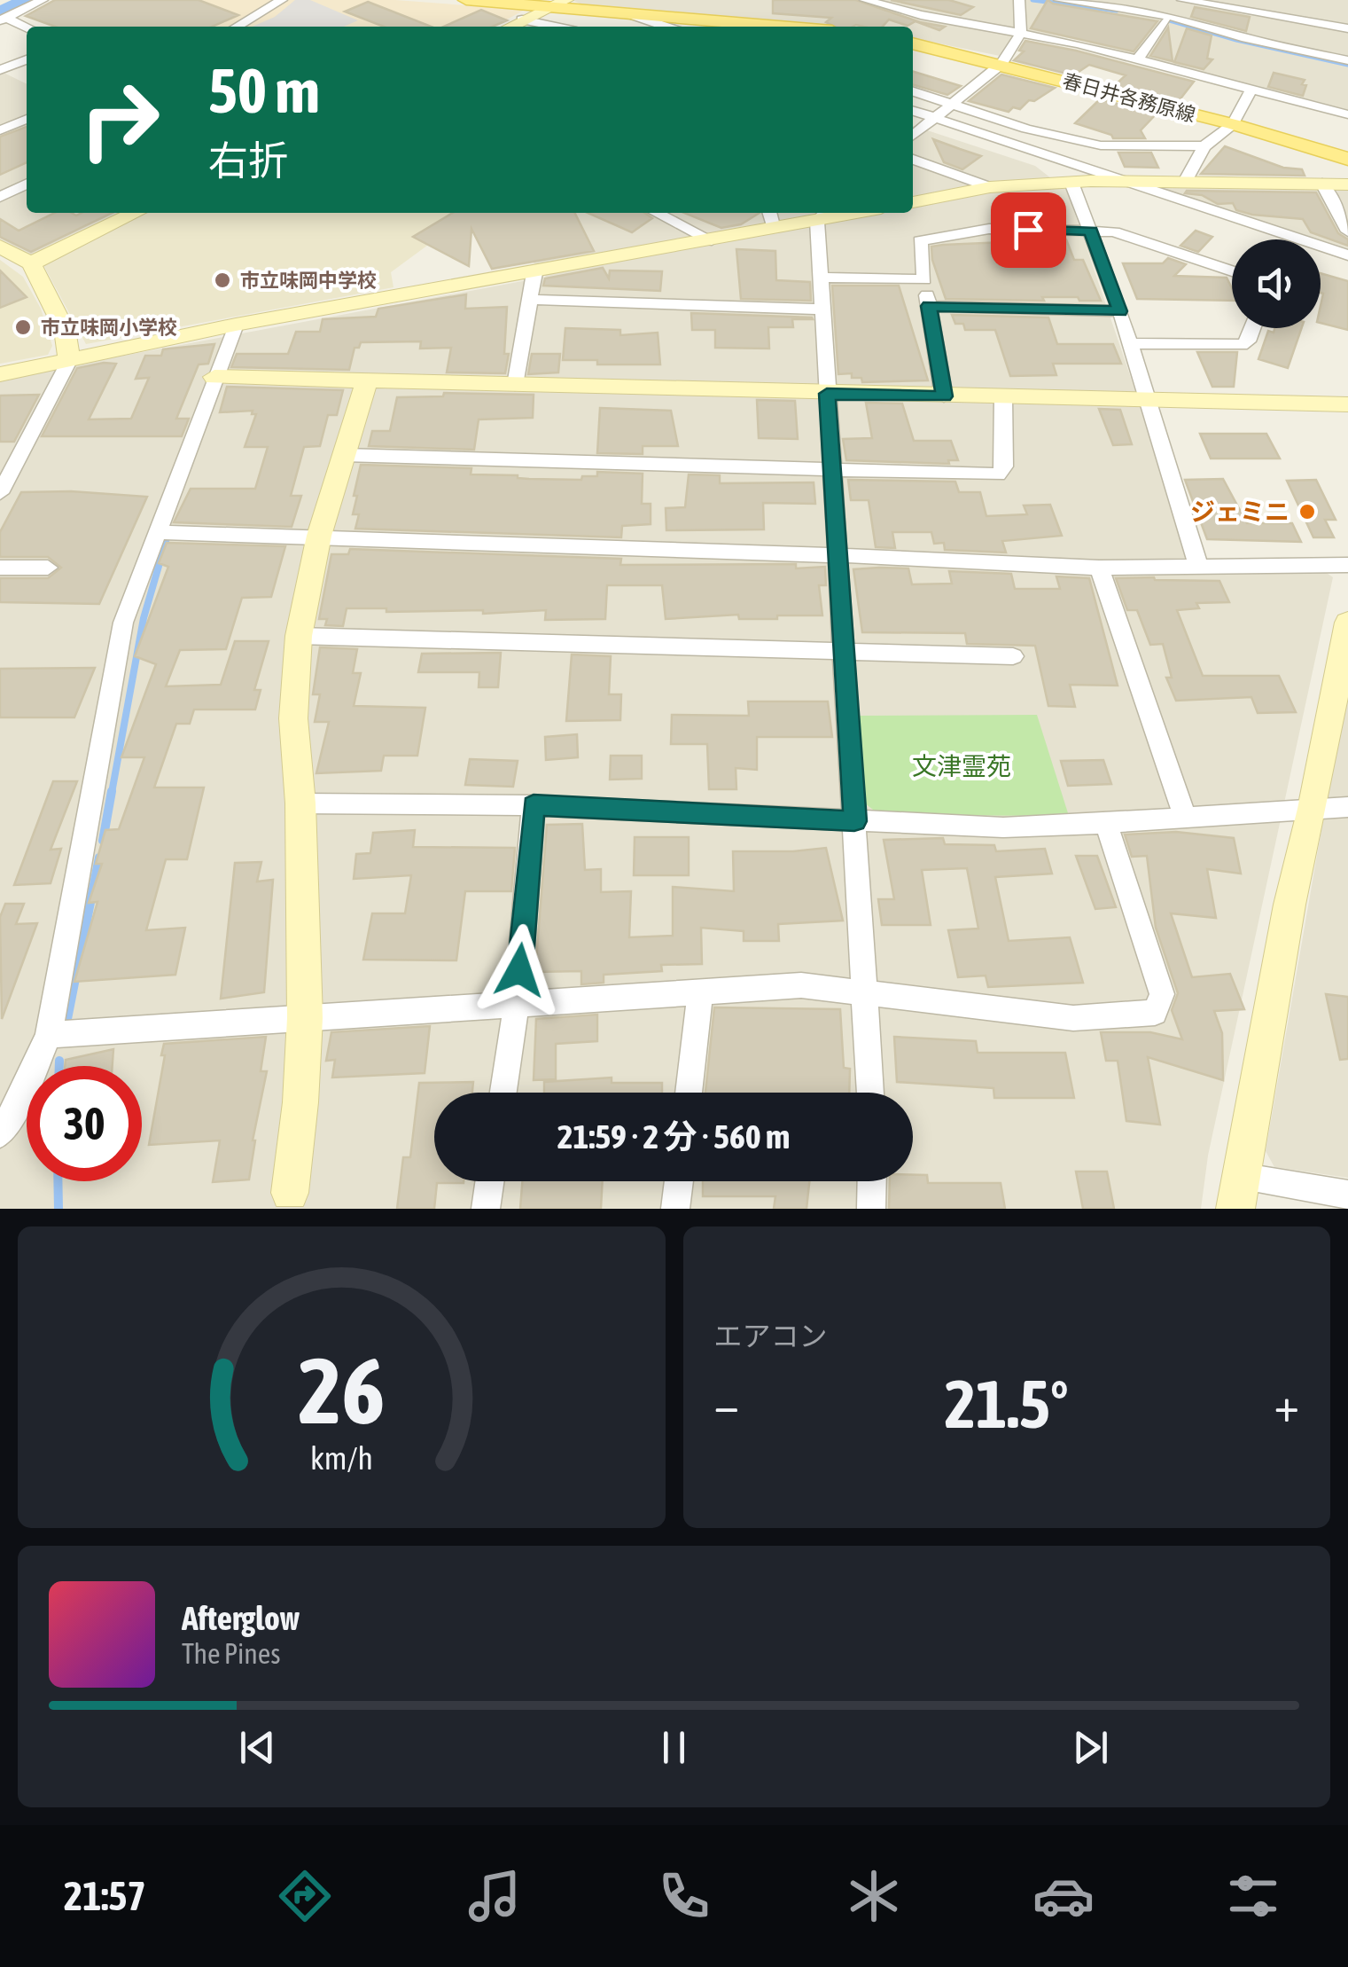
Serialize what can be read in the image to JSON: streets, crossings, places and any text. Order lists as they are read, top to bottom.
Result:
{
  "streets": {
    "main road": ["春日井各務原線"]
  },
  "parks": ["文津霊苑"],
  "places": ["市立味岡中学校", "市立味岡小学校", "ジェミニ"],
  "page": {
    "turn": ["50 m", "右折"],
    "limit": "30",
    "trip": "21:59 · 2 分 · 560 m",
    "tile": "エアコン",
    "heat": ["−", "21.5°", "+"],
    "song": ["Afterglow", "The Pines"],
    "tabs": "21:57",
    "gauge": ["26", "km/h"]
  }
}
